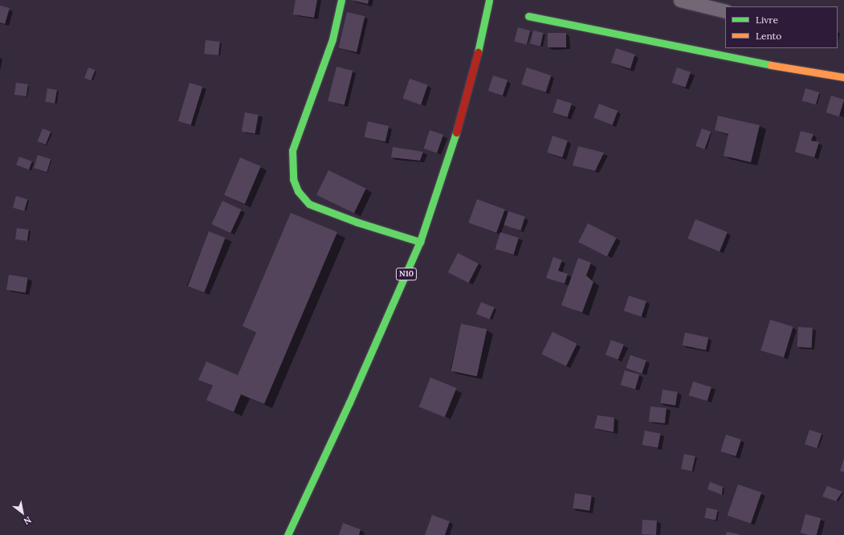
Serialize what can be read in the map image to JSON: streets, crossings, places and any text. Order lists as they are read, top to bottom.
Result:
{
  "streets": {
    "street": ["N10"]
  },
  "legend": ["Livre", "Lento"],
  "north": "bottom right"
}
